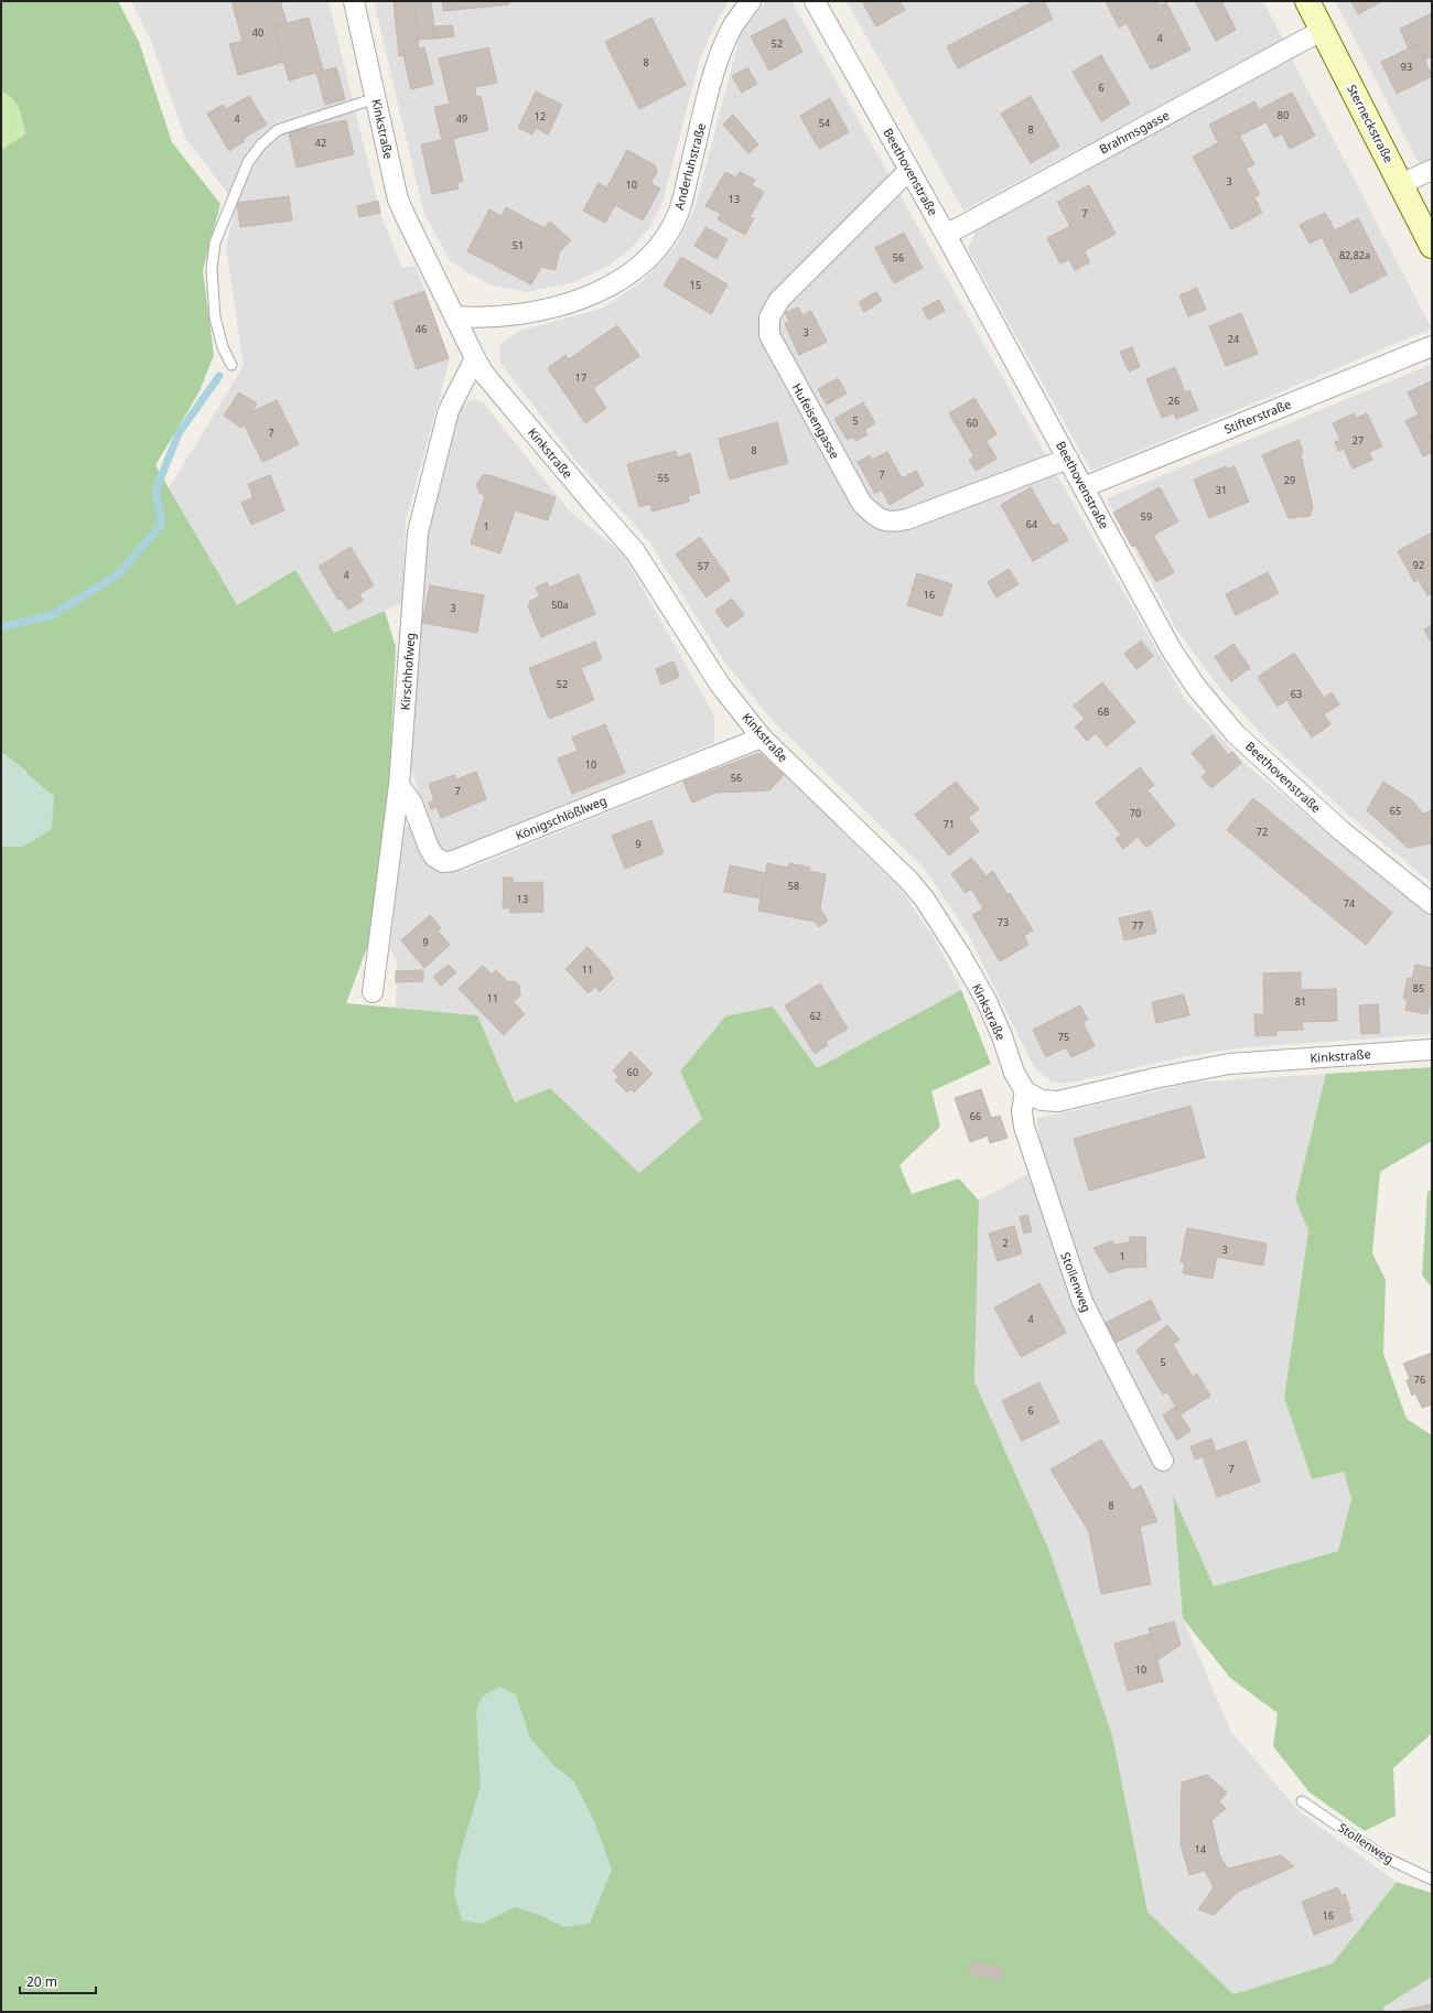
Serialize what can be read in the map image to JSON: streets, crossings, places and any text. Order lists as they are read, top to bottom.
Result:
{
  "streets": {
    "street": [
      "Sterneckstraße",
      "Kinkstraße",
      "Brahmsgasse",
      "Anderluhstraße",
      "Beethovenstraße",
      "Stifterstraße",
      "Hufeisengasse",
      "Kirschhofweg",
      "Königschlößlweg",
      "Stollenweg"
    ]
  },
  "crossings": [
    ["Sterneckstraße", "Brahmsgasse"],
    ["Kinkstraße", "Anderluhstraße"],
    ["Kinkstraße", "Kirschhofweg"],
    ["Kinkstraße", "Königschlößlweg"],
    ["Kinkstraße", "Stollenweg"],
    ["Brahmsgasse", "Beethovenstraße"],
    ["Beethovenstraße", "Stifterstraße"],
    ["Beethovenstraße", "Hufeisengasse"],
    ["Kirschhofweg", "Königschlößlweg"]
  ],
  "house_numbers": [
    "40",
    "4",
    "52",
    "8",
    "93",
    "6",
    "80",
    "12",
    "4",
    "49",
    "54",
    "8",
    "42",
    "3",
    "10",
    "13",
    "7",
    "51",
    "82,82a",
    "56",
    "15",
    "46",
    "3",
    "24",
    "17",
    "26",
    "5",
    "60",
    "7",
    "27",
    "8",
    "7",
    "55",
    "29",
    "31",
    "59",
    "64",
    "1",
    "92",
    "57",
    "4",
    "16",
    "50a",
    "3",
    "52",
    "63",
    "68",
    "10",
    "56",
    "7",
    "65",
    "70",
    "71",
    "72",
    "9",
    "58",
    "13",
    "74",
    "73",
    "77",
    "9",
    "11",
    "85",
    "11",
    "81",
    "62",
    "75",
    "60",
    "66",
    "2",
    "3",
    "1",
    "4",
    "5",
    "76",
    "6",
    "7",
    "8",
    "10",
    "14",
    "16"
  ],
  "scale_bar": "20 m"
}
